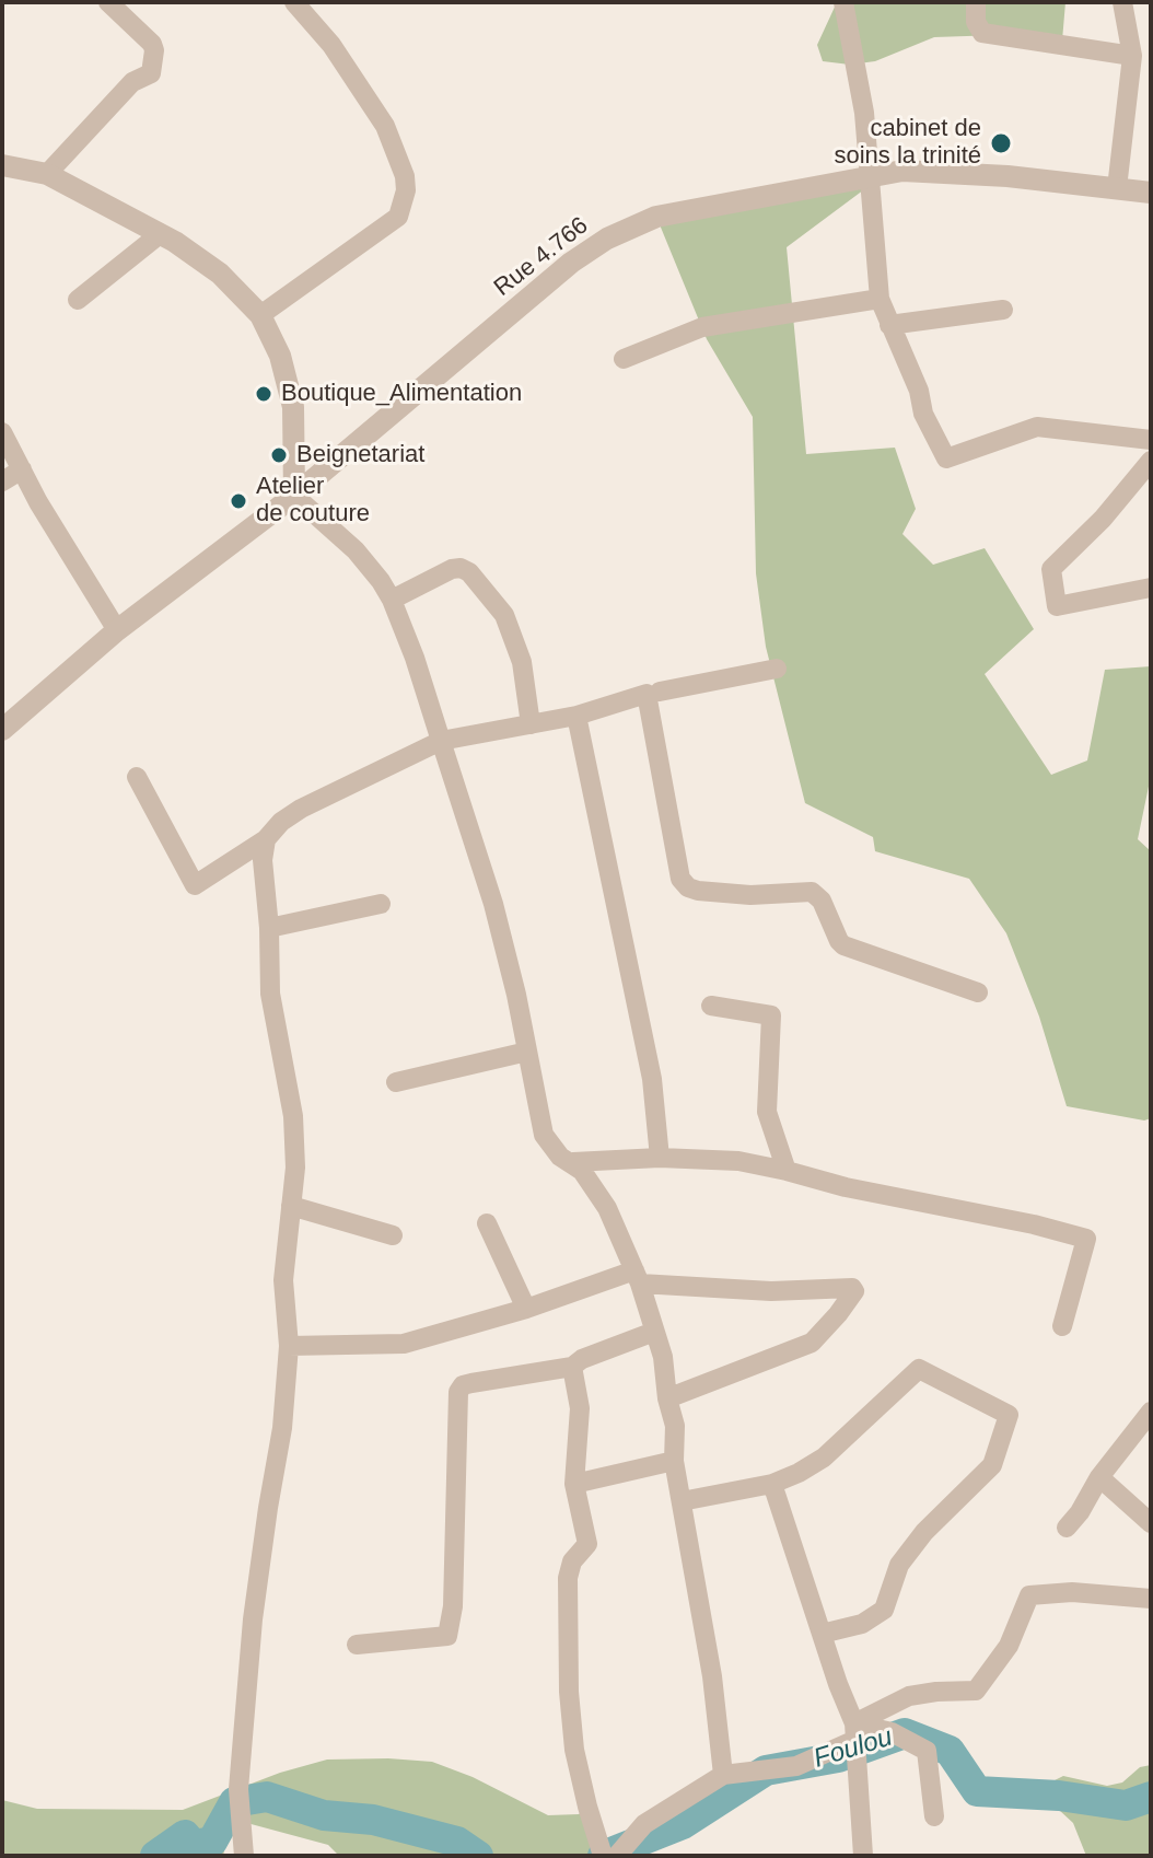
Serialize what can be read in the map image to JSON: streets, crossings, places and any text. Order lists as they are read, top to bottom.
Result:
{
  "streets": {
    "street": ["Rue 4.766"]
  },
  "water": ["Foulou"],
  "places": [
    "cabinet de soins la trinité",
    "Boutique_Alimentation",
    "Beignetariat",
    "Atelier de couture"
  ]
}
